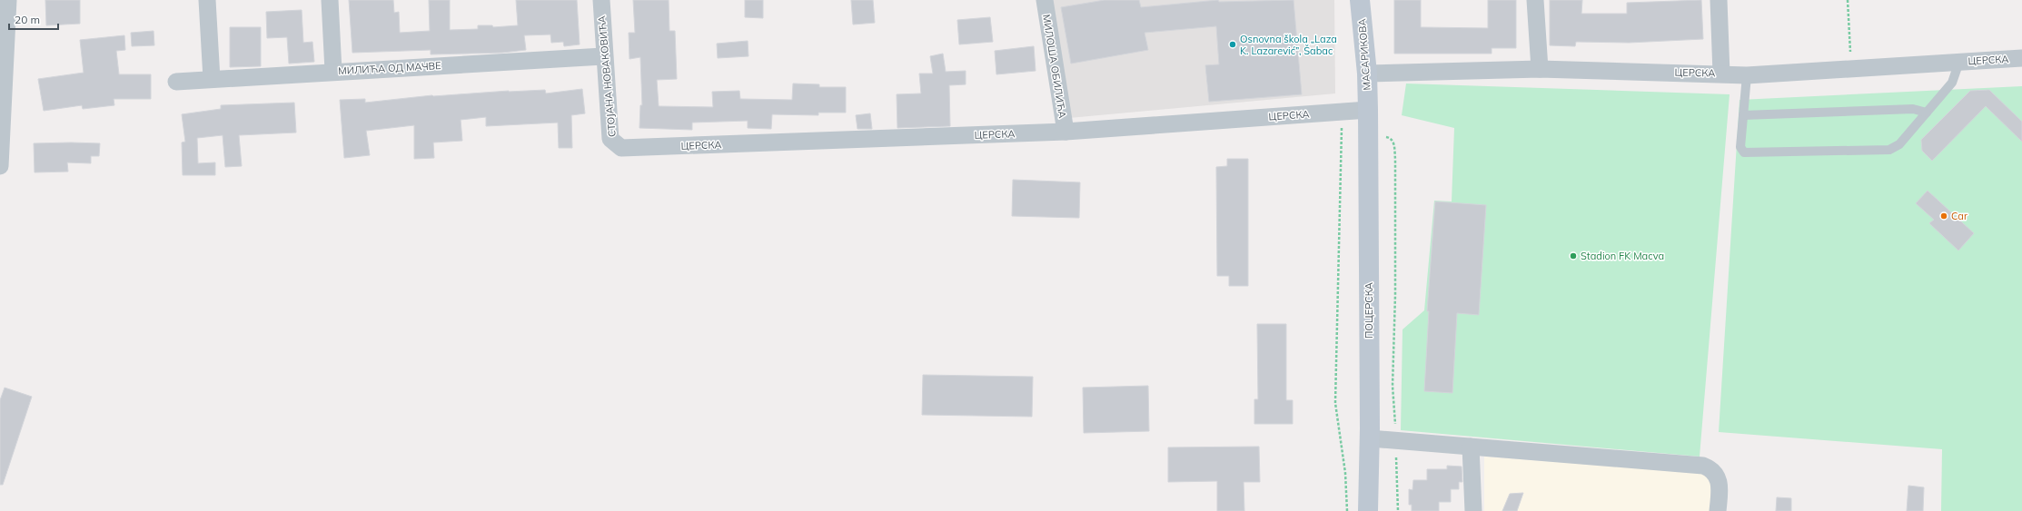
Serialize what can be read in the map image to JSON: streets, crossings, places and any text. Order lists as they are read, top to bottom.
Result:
{
  "streets": {
    "main road": ["МАСАРИКОВА", "ПОЦЕРСКА"],
    "street": [
      "ЦЕРСКА",
      "МИЛОША ОБИЛИЋА",
      "МИЛИЋА ОД МАЧВЕ",
      "СТОЈАНА НОВАКОВИЋА"
    ]
  },
  "crossings": [
    ["МАСАРИКОВА", "ЦЕРСКА"],
    ["МАСАРИКОВА", "ПОЦЕРСКА"],
    ["ЦЕРСКА", "МИЛОША ОБИЛИЋА"],
    ["ЦЕРСКА", "СТОЈАНА НОВАКОВИЋА"],
    ["ЦЕРСКА", "ПОЦЕРСКА"],
    ["МИЛИЋА ОД МАЧВЕ", "СТОЈАНА НОВАКОВИЋА"]
  ],
  "places": ["Osnovna škola „Laza K. Lazarević”, Šabac", "Car", "Stadion FK Macva"],
  "scale_bar": "20 m"
}
